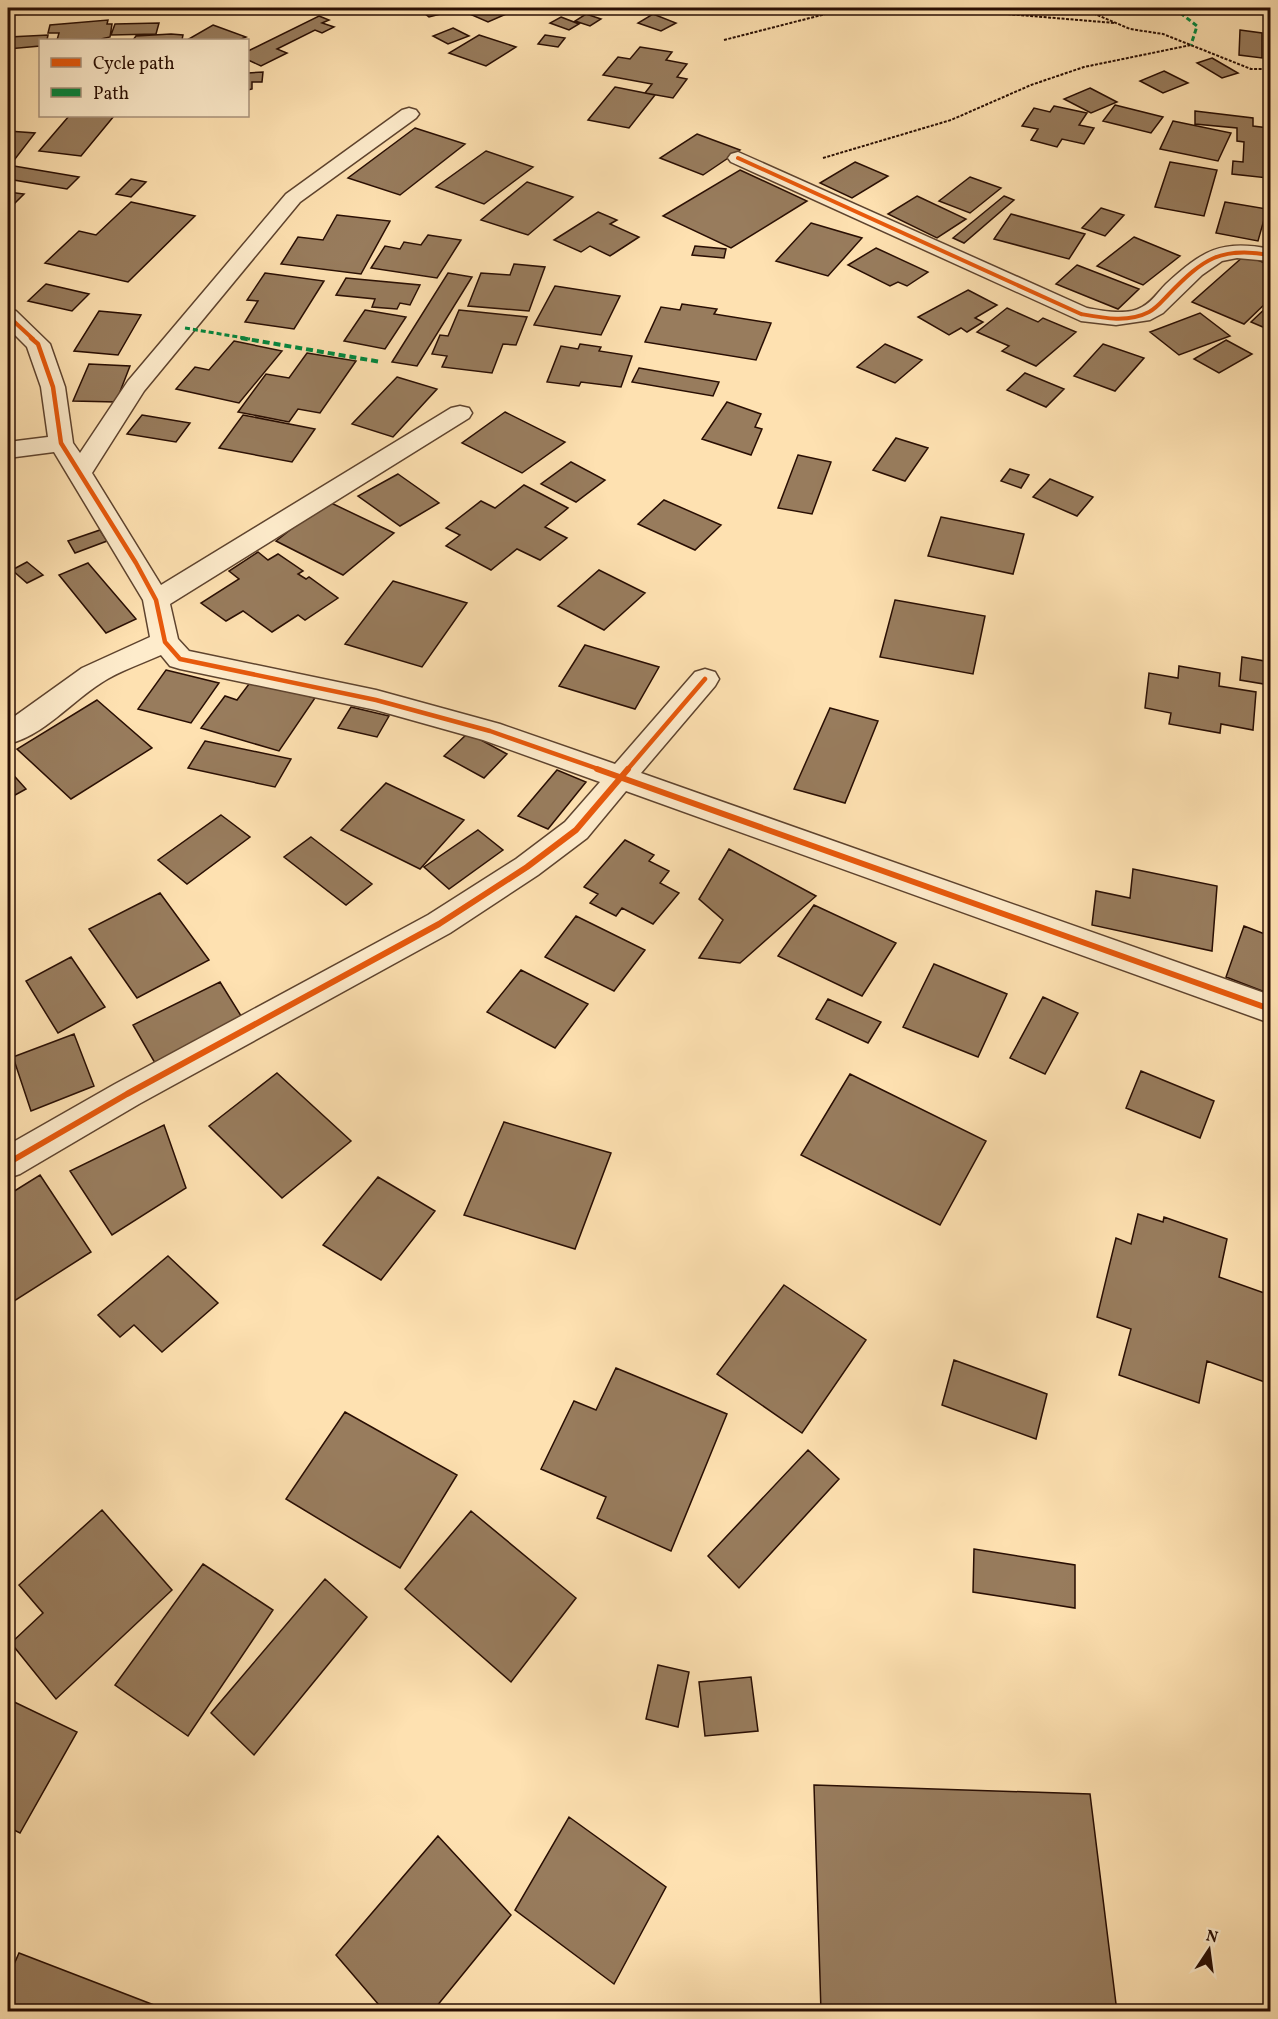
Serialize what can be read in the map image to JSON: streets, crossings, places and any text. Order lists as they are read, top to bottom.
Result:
{
  "legend": ["Cycle path", "Path"],
  "north": "top"
}
